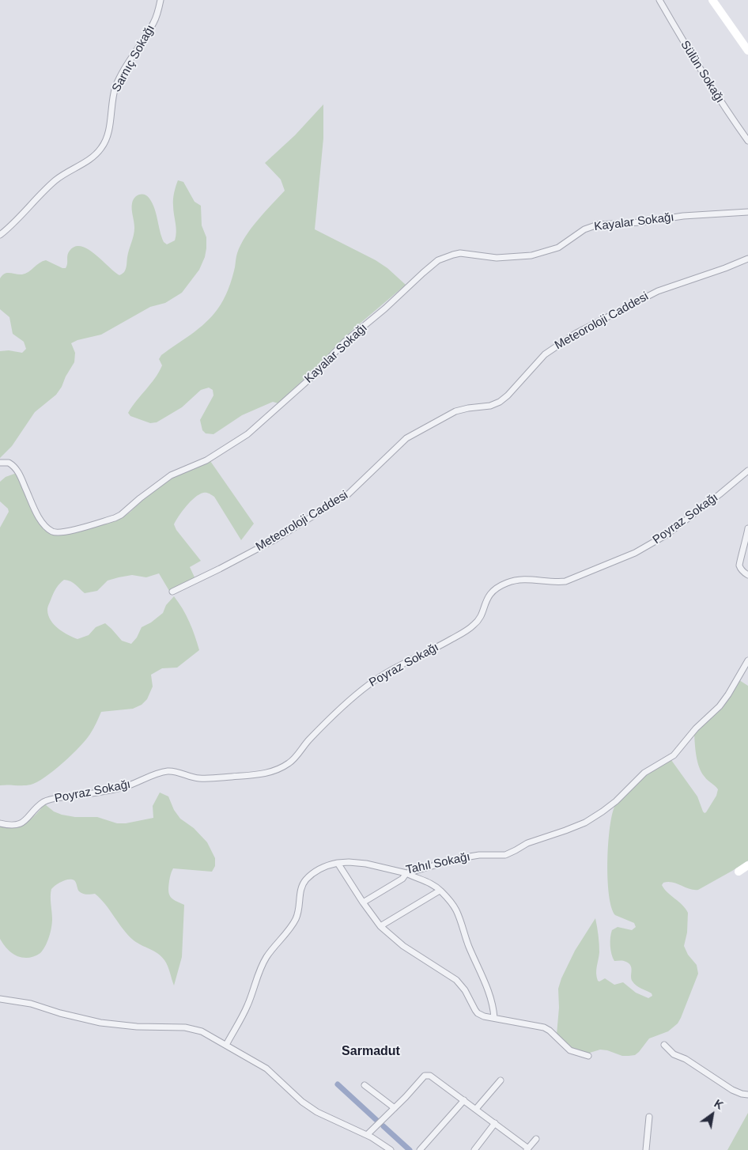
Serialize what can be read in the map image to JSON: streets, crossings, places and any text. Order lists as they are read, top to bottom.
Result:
{
  "streets": {
    "street": [
      "Sarnıç Sokağı",
      "Sülün Sokağı",
      "Kayalar Sokağı",
      "Meteoroloji Caddesi",
      "Poyraz Sokağı",
      "Tahıl Sokağı"
    ]
  },
  "districts": ["Sarmadut"],
  "north": "top right"
}
